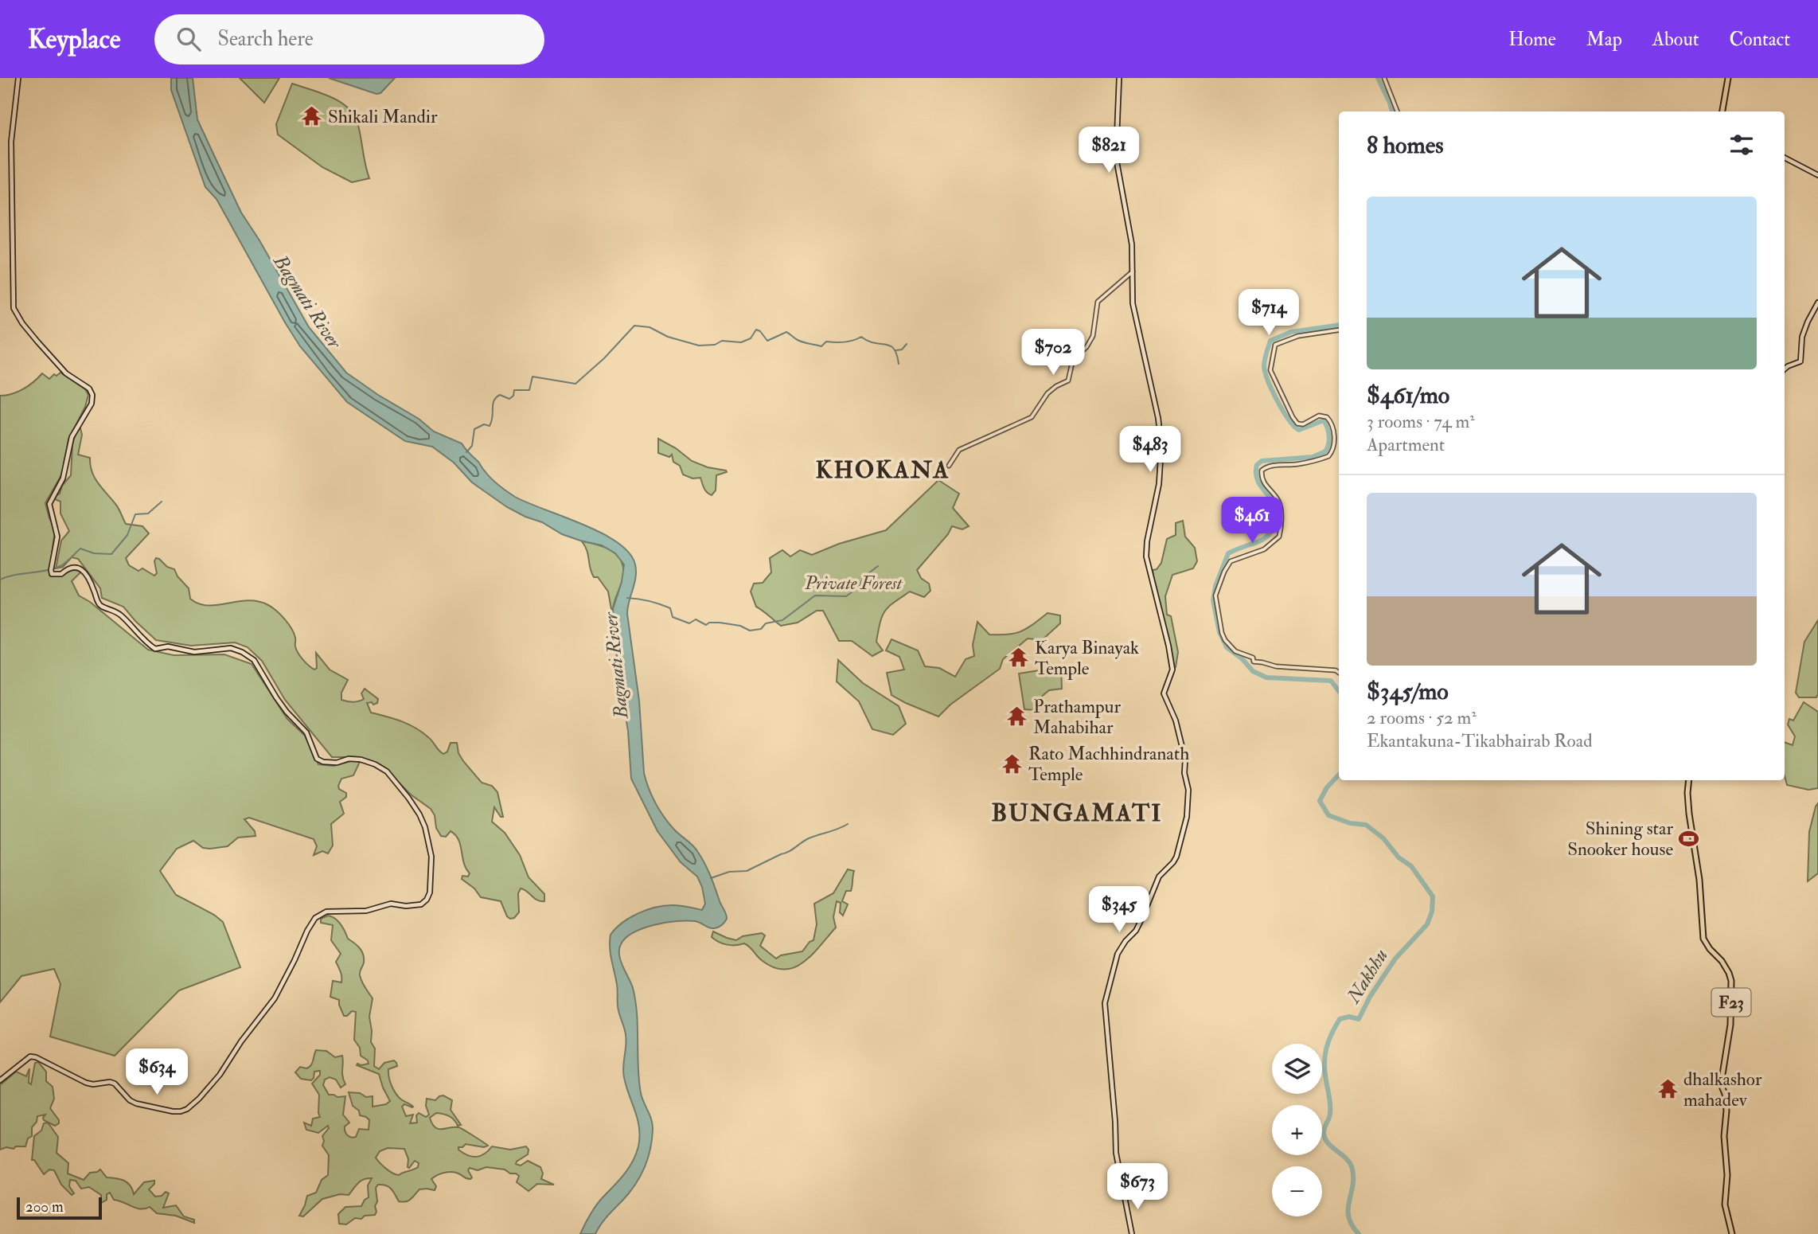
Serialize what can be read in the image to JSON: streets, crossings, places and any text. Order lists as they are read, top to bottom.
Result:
{
  "streets": {
    "main road": ["F23"]
  },
  "districts": ["KHOKANA", "BUNGAMATI"],
  "water": ["Bagmati River", "Nakhhu"],
  "parks": ["Private Forest"],
  "places": {
    "temple": [
      "Shikali Mandir",
      "Karya Binayak Temple",
      "Prathampur Mahabihar",
      "Rato Machhindranath Temple",
      "dhalkashor mahadev"
    ],
    "sports": ["Shining star Snooker house"]
  },
  "scale_bar": "200 m",
  "page": {
    "header": "Keyplace",
    "search": "Search here",
    "nav": [
      "Home",
      "Map",
      "About",
      "Contact"
    ],
    "heading": "8 homes",
    "price": [
      "$821",
      "$714",
      "$702",
      "$483",
      "$461",
      "$345",
      "$634",
      "$673"
    ],
    "list": [
      {
        "name": "$461/mo",
        "note": "3 rooms · 74 m² · Apartment"
      },
      {
        "name": "$345/mo",
        "note": "2 rooms · 52 m² · Ekantakuna-Tikabhairab Road"
      }
    ],
    "map_buttons": ["+", "−"],
    "scale": "200 m"
  }
}
